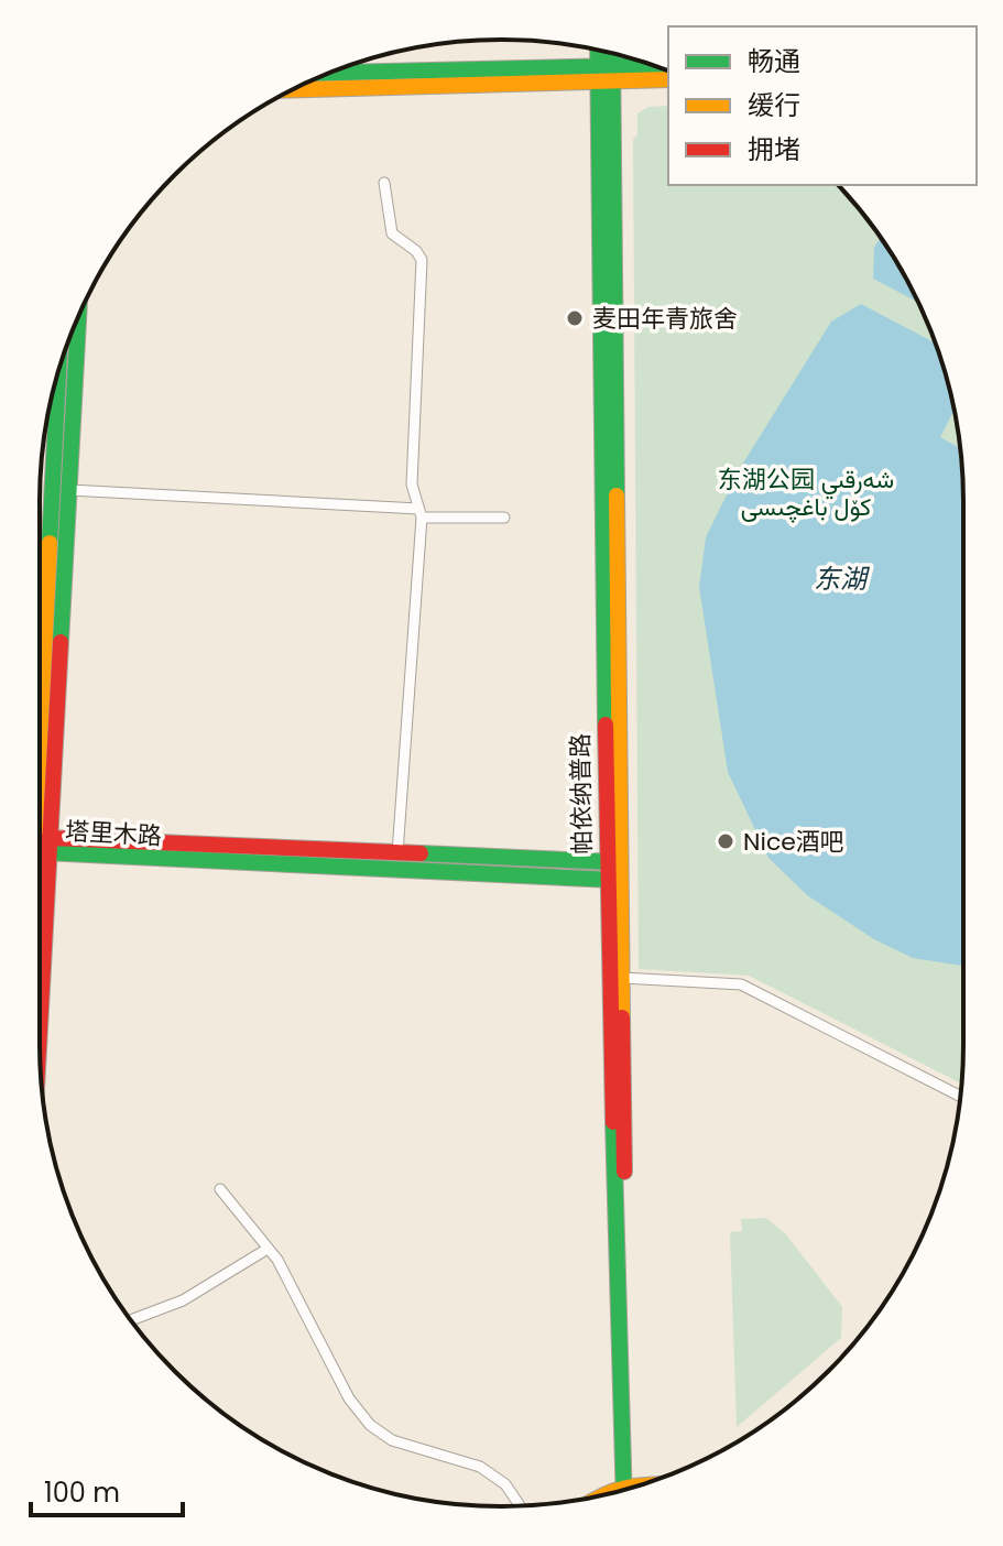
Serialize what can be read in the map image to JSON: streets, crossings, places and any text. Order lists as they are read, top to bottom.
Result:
{
  "streets": {
    "main road": ["帕依纳普路", "塔里木路"]
  },
  "crossings": [
    ["帕依纳普路", "塔里木路"]
  ],
  "water": ["东湖"],
  "parks": ["东湖公园 شەرقىي كۆل باغچىسى"],
  "places": ["麦田年青旅舍", "Nice酒吧"],
  "legend": ["畅通", "缓行", "拥堵"],
  "scale_bar": "100 m"
}
